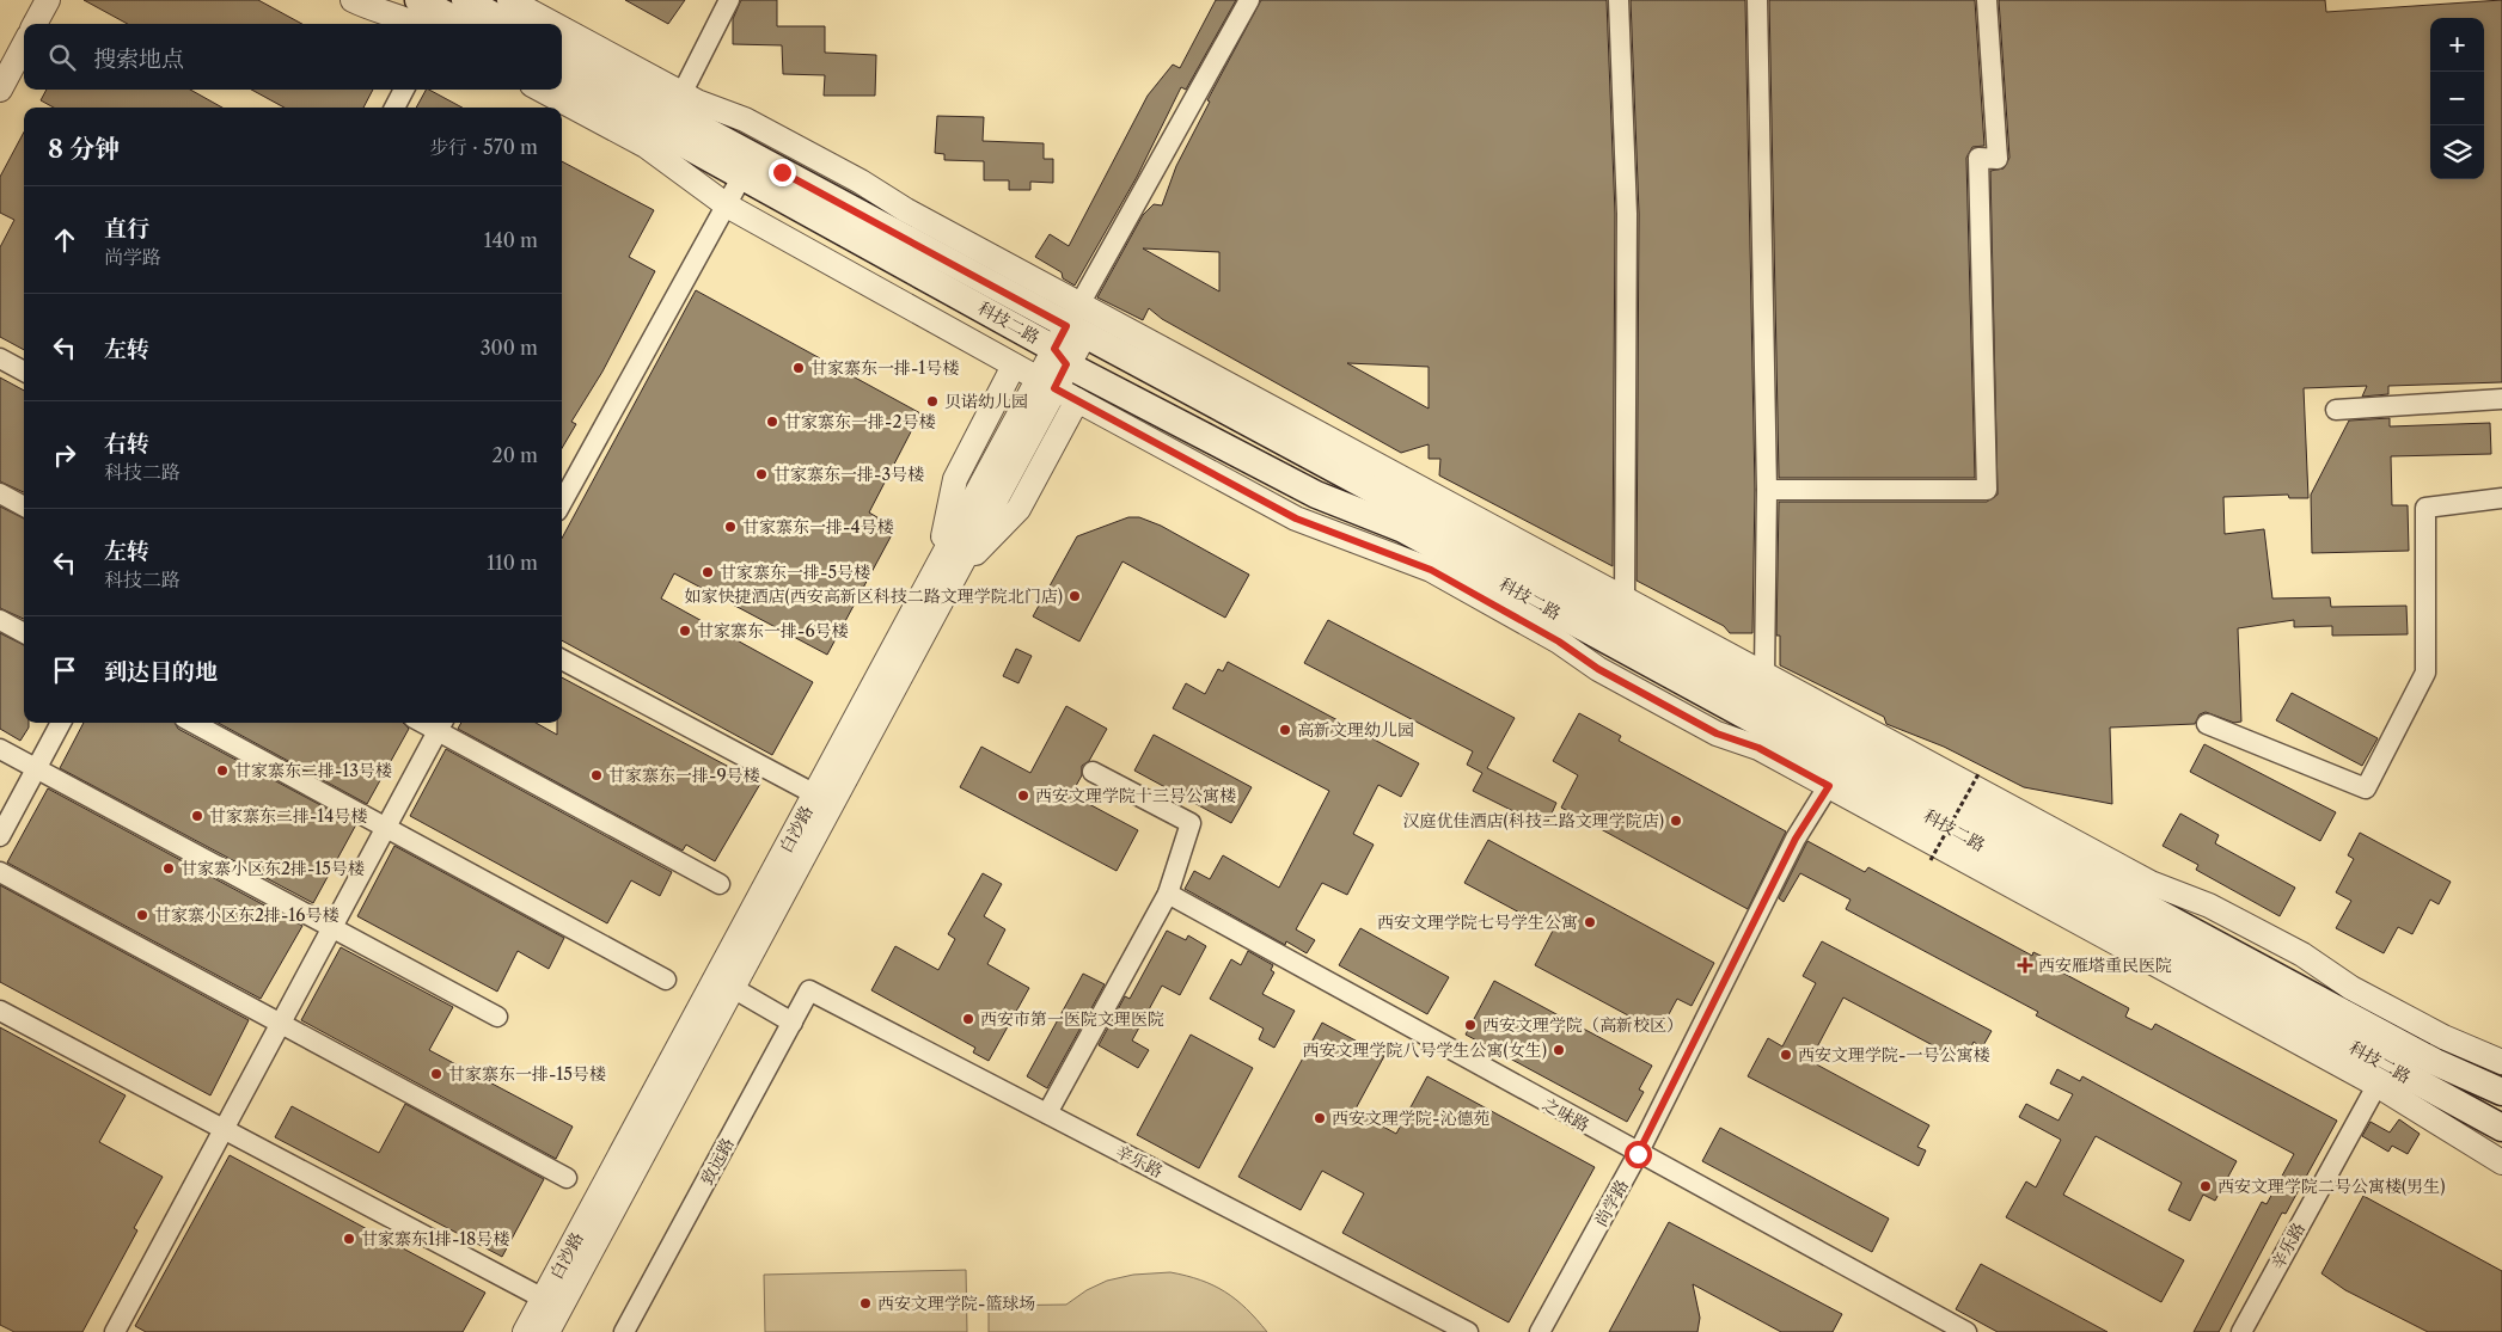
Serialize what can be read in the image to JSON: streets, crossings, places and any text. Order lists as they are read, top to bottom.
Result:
{
  "streets": {
    "main road": ["科技二路"],
    "street": [
      "白沙路",
      "之味路",
      "致远路",
      "辛乐路",
      "尚学路"
    ]
  },
  "crossings": [
    ["科技二路", "白沙路"],
    ["科技二路", "辛乐路"],
    ["之味路", "尚学路"],
    ["致远路", "辛乐路"]
  ],
  "places": {
    "other": [
      "甘家寨东一排-1号楼",
      "贝诺幼儿园",
      "甘家寨东一排-2号楼",
      "甘家寨东一排-3号楼",
      "甘家寨东一排-4号楼",
      "甘家寨东一排-5号楼",
      "如家快捷酒店(西安高新区科技二路文理学院北门店)",
      "甘家寨东一排-6号楼",
      "高新文理幼儿园",
      "甘家寨东二排-13号楼",
      "甘家寨东一排-9号楼",
      "西安文理学院十三号公寓楼",
      "甘家寨东二排-14号楼",
      "汉庭优佳酒店(科技二路文理学院店)",
      "甘家寨小区东2排-15号楼",
      "甘家寨小区东2排-16号楼",
      "西安文理学院七号学生公寓",
      "西安市第一医院文理医院",
      "西安文理学院（高新校区）",
      "西安文理学院八号学生公寓(女生)",
      "西安文理学院-一号公寓楼",
      "甘家寨东一排-15号楼",
      "西安文理学院-沁德苑",
      "西安文理学院二号公寓楼(男生)",
      "甘家寨东1排-18号楼",
      "西安文理学院-篮球场"
    ],
    "health": ["西安雁塔重民医院"]
  },
  "page": {
    "map_buttons": ["+", "−"],
    "search": "搜索地点",
    "heading": ["8 分钟", "步行 · 570 m"],
    "list": [
      ["直行", "尚学路", "140 m"],
      ["左转", "300 m"],
      ["右转", "科技二路", "20 m"],
      ["左转", "科技二路", "110 m"],
      "到达目的地"
    ]
  }
}
